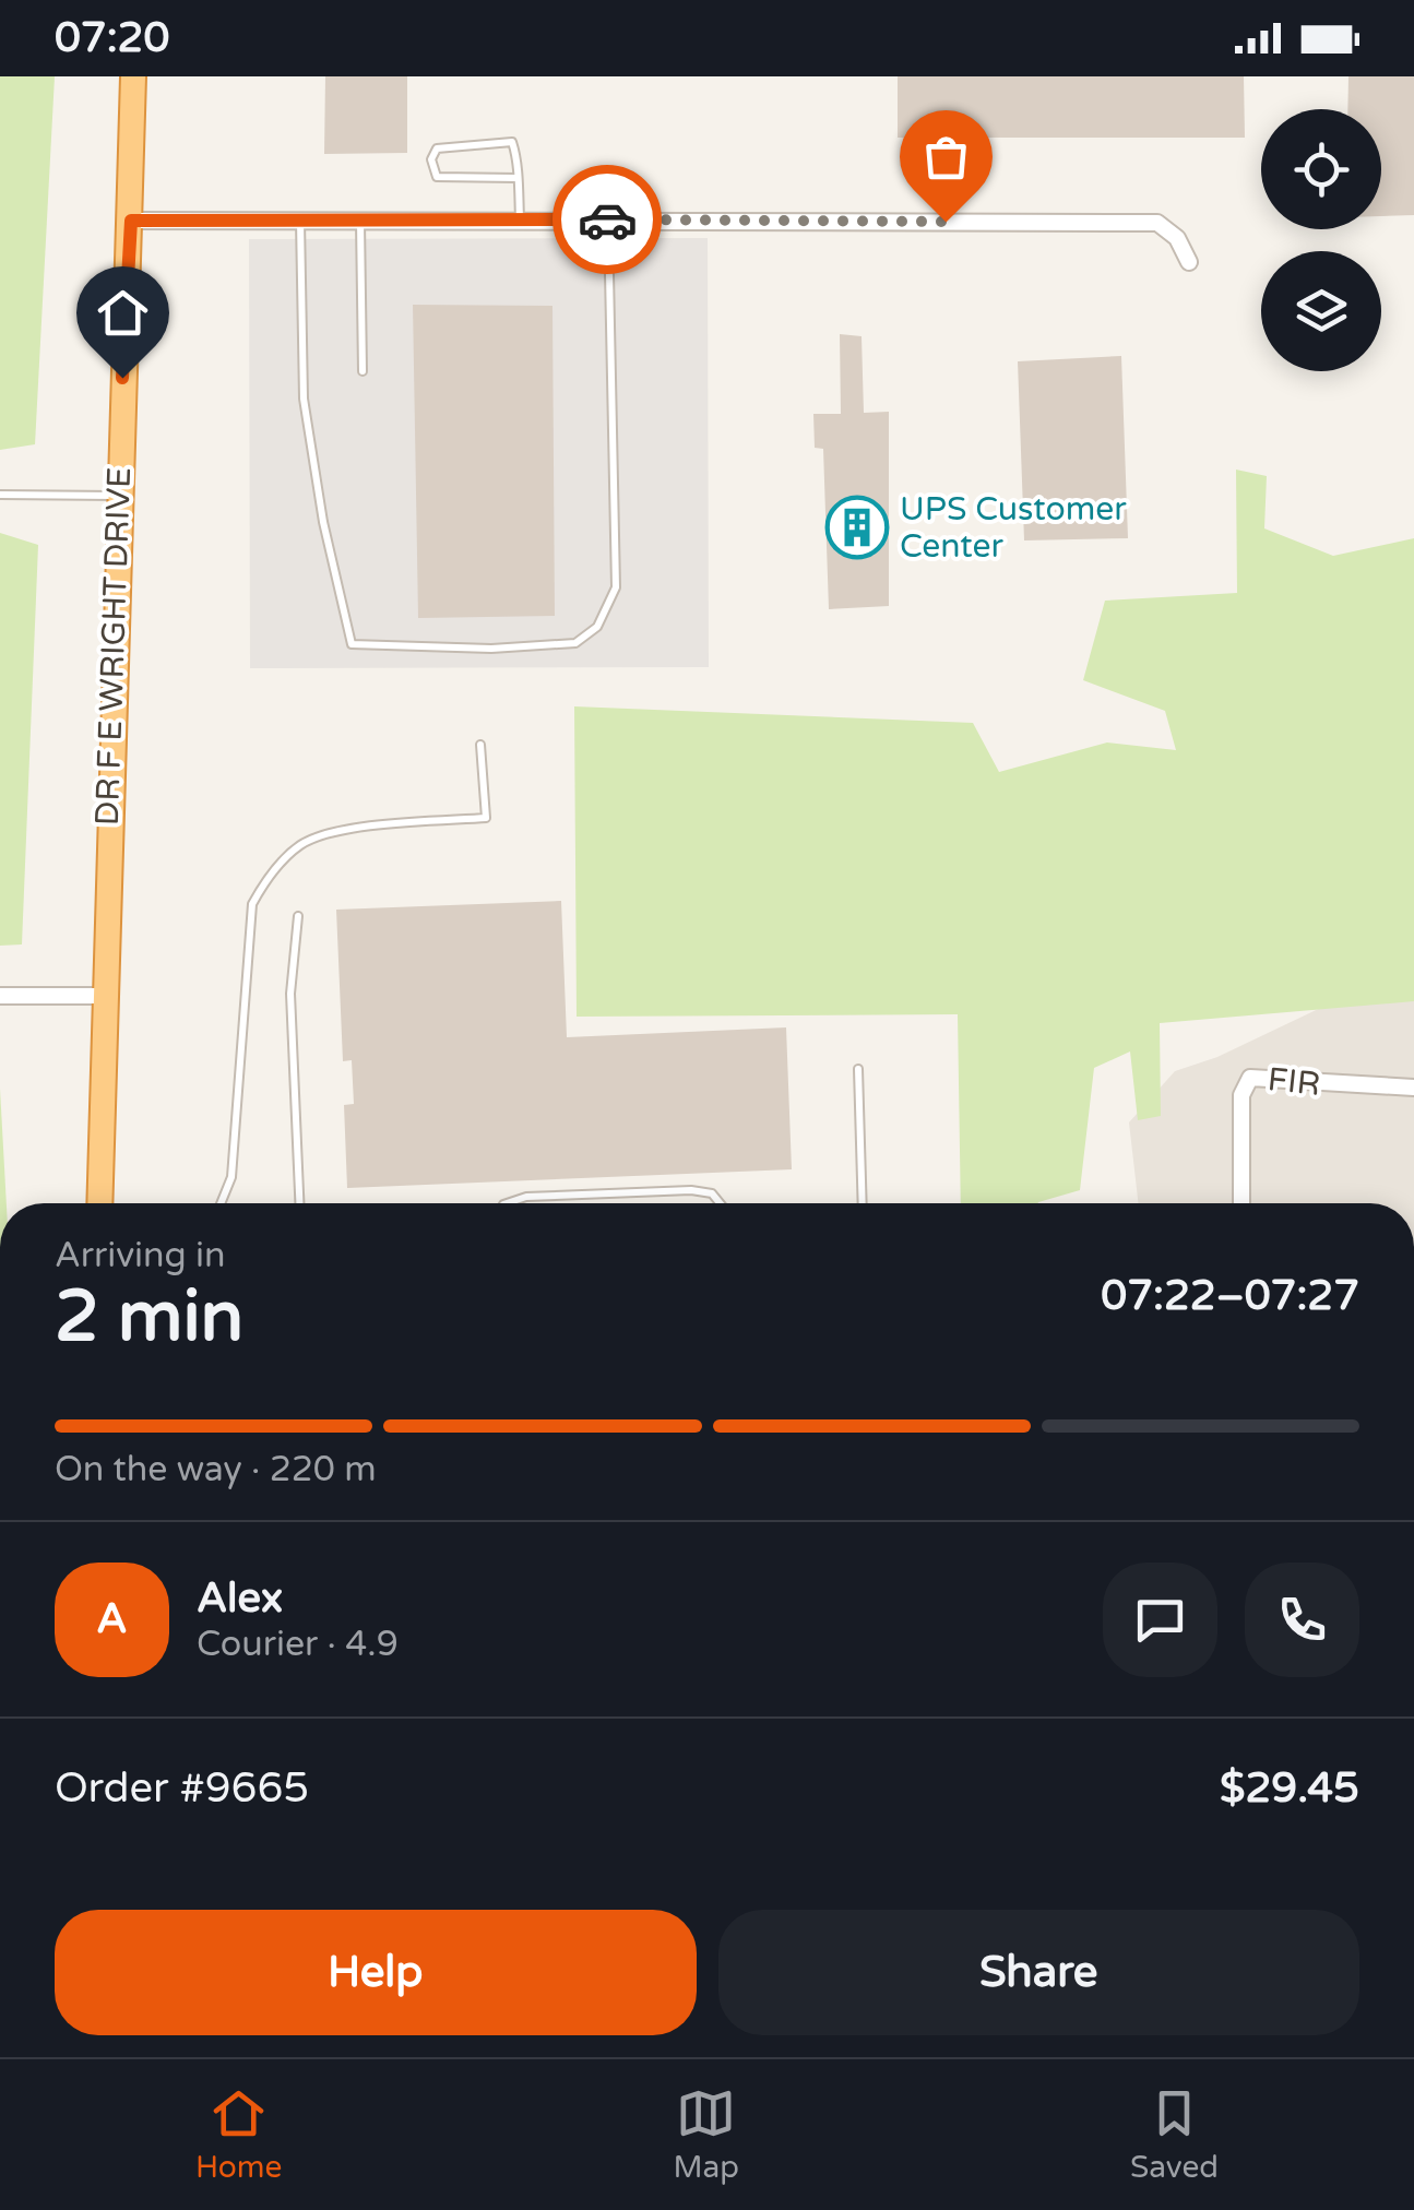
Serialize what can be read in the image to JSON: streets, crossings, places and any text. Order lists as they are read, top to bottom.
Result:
{
  "streets": {
    "highway": ["DR F E WRIGHT DRIVE"],
    "street": ["FIR"]
  },
  "places": {
    "building": ["UPS Customer Center"]
  },
  "page": {
    "status": "07:20",
    "heading": ["2 min", "Arriving in", "07:22–07:27"],
    "panel": [
      "Alex",
      "Courier · 4.9",
      "Order #9665",
      "$29.45"
    ],
    "bar": "On the way · 220 m",
    "round": "A",
    "buttons": ["Help", "Share"],
    "tabs": ["Home", "Map", "Saved"]
  }
}
